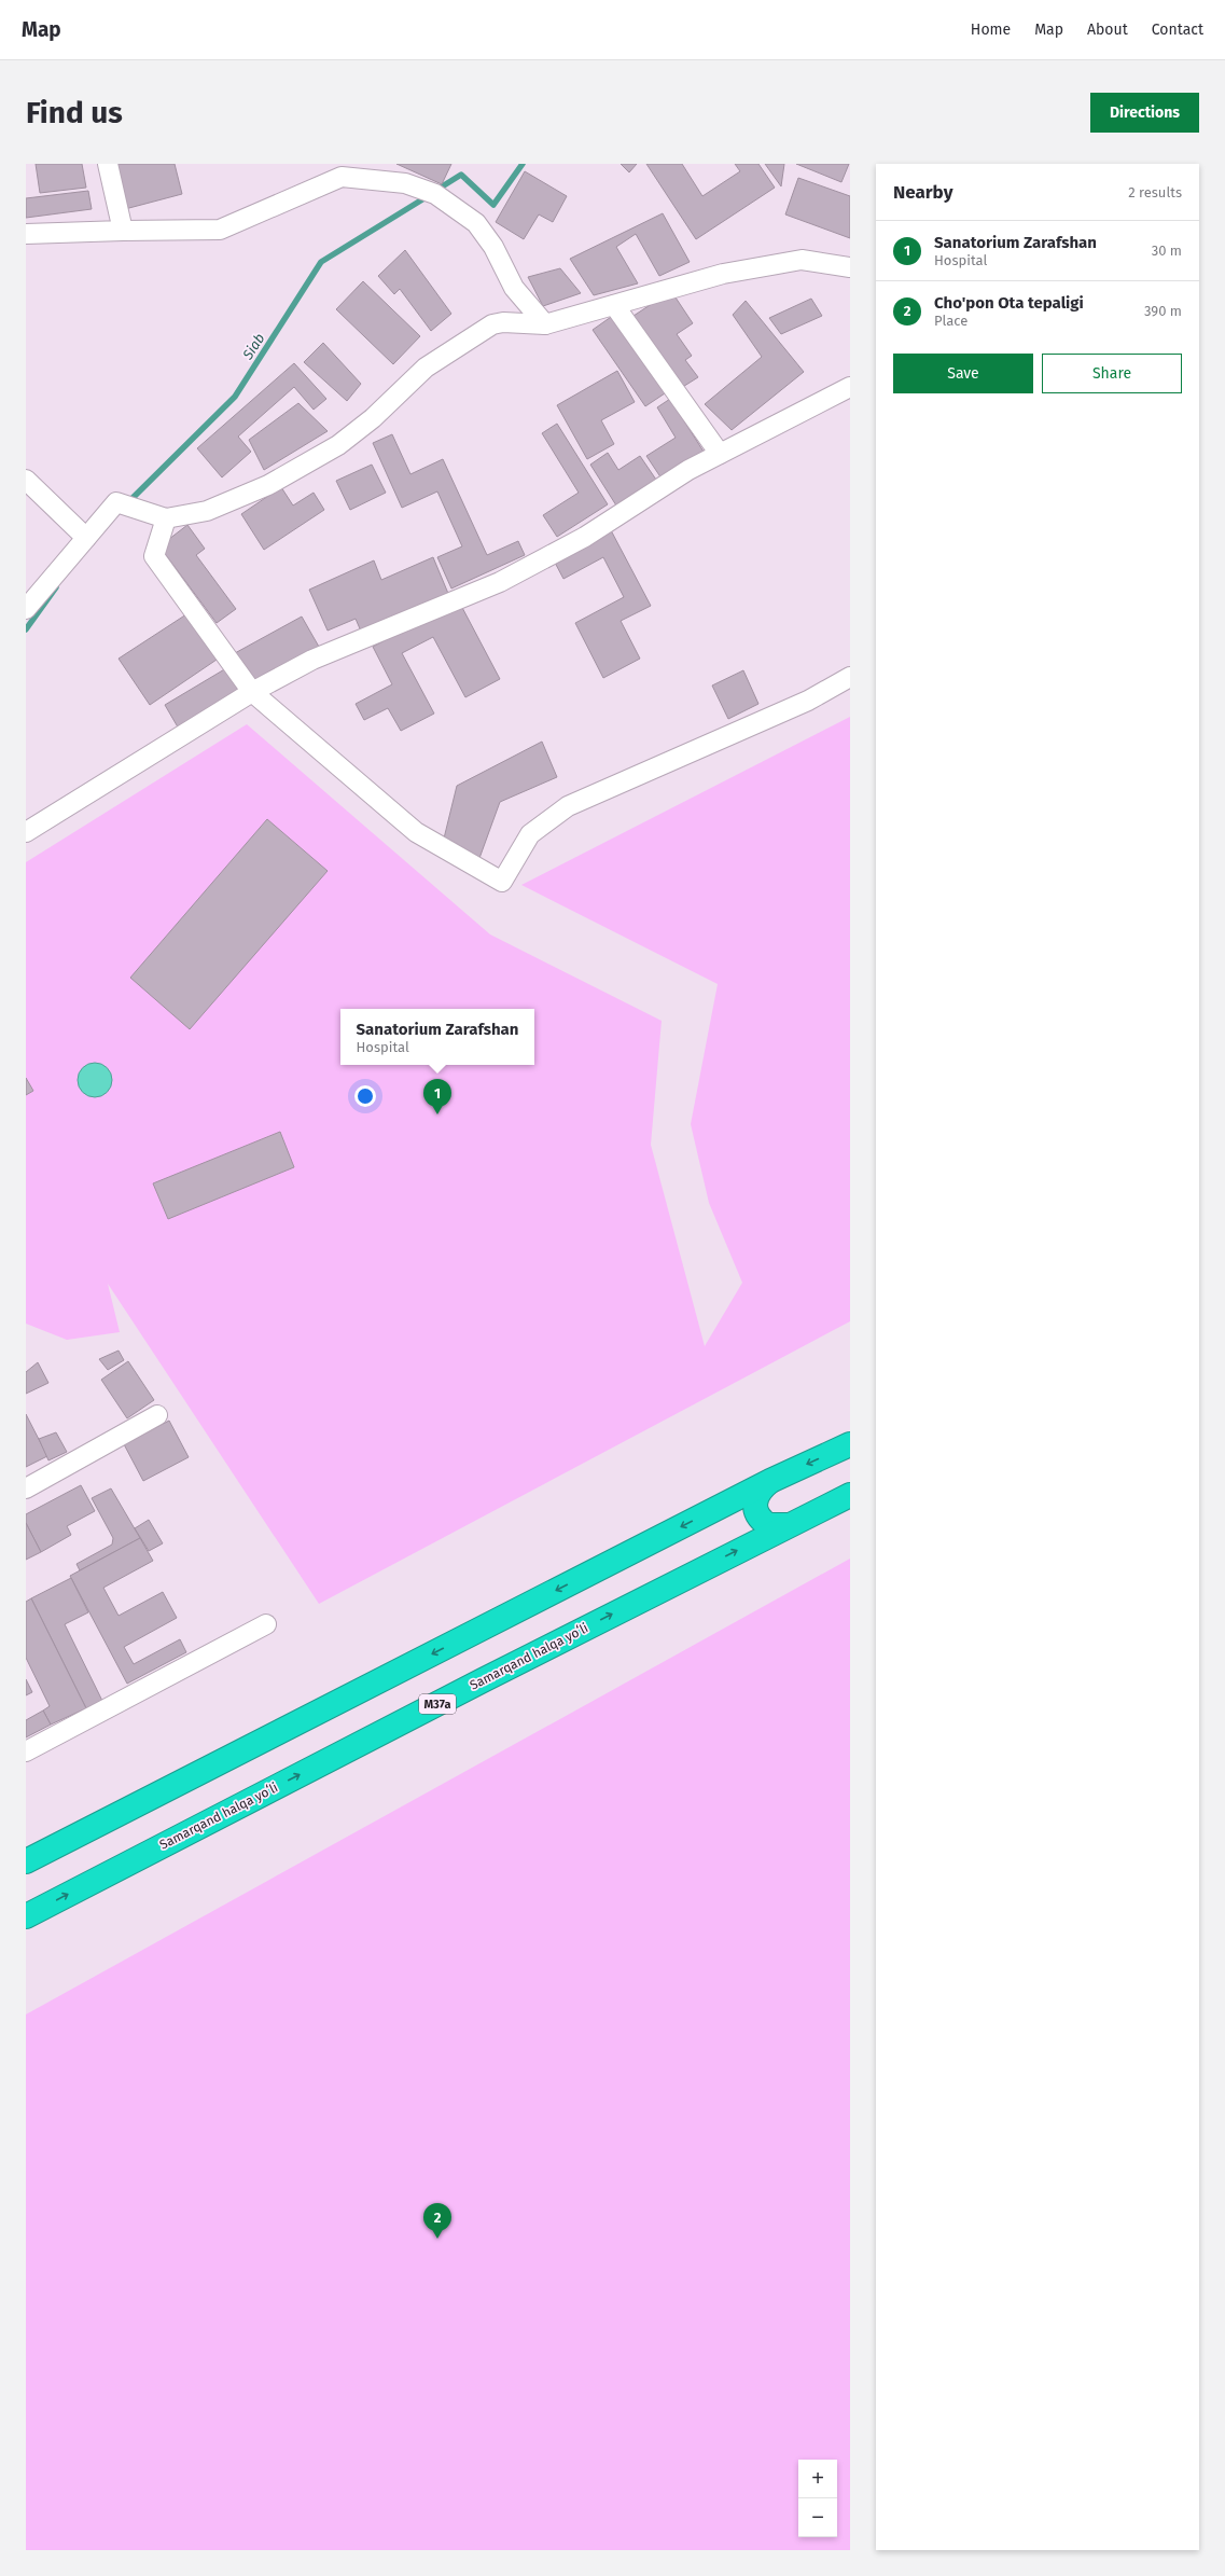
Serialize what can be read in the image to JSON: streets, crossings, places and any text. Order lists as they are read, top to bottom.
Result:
{
  "streets": {
    "highway": ["Samarqand halqa yoʻli", "M37a"]
  },
  "water": ["Siab"],
  "page": {
    "header": "Map",
    "nav": [
      "Home",
      "Map",
      "About",
      "Contact"
    ],
    "buttons": [
      "Directions",
      ["Save", "Share"]
    ],
    "title": "Find us",
    "heading": ["Nearby", "2 results"],
    "list": [
      {
        "mark": "1",
        "name": "Sanatorium Zarafshan",
        "note": "Hospital",
        "value": "30 m"
      },
      {
        "mark": "2",
        "name": "Cho'pon Ota tepaligi",
        "note": "Place",
        "value": "390 m"
      }
    ],
    "popup": ["Sanatorium Zarafshan", "Hospital"],
    "pins": ["1", "2"],
    "map_buttons": ["+", "−"]
  }
}
